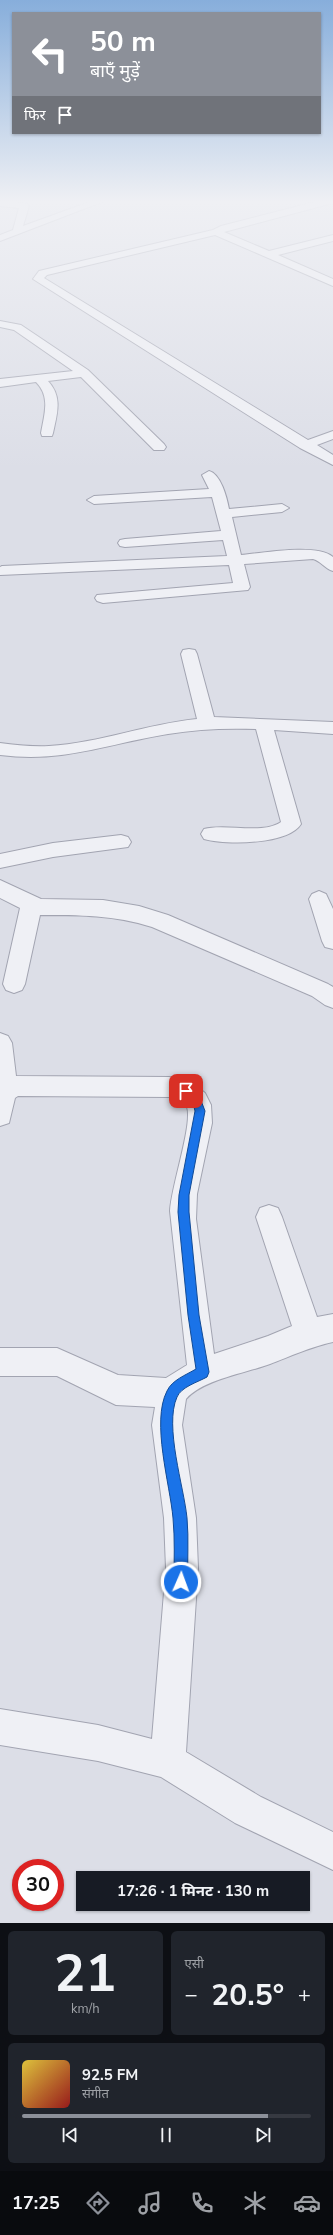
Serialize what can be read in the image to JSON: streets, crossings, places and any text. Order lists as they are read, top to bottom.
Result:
{
  "page": {
    "turn": ["50 m", "बाएँ मुड़ें"],
    "then": "फिर",
    "limit": "30",
    "trip": "17:26 · 1 मिनट · 130 m",
    "tile": [
      ["21", "km/h"],
      "एसी"
    ],
    "heat": ["−", "20.5°", "+"],
    "song": ["92.5 FM", "संगीत"],
    "tabs": "17:25"
  }
}
